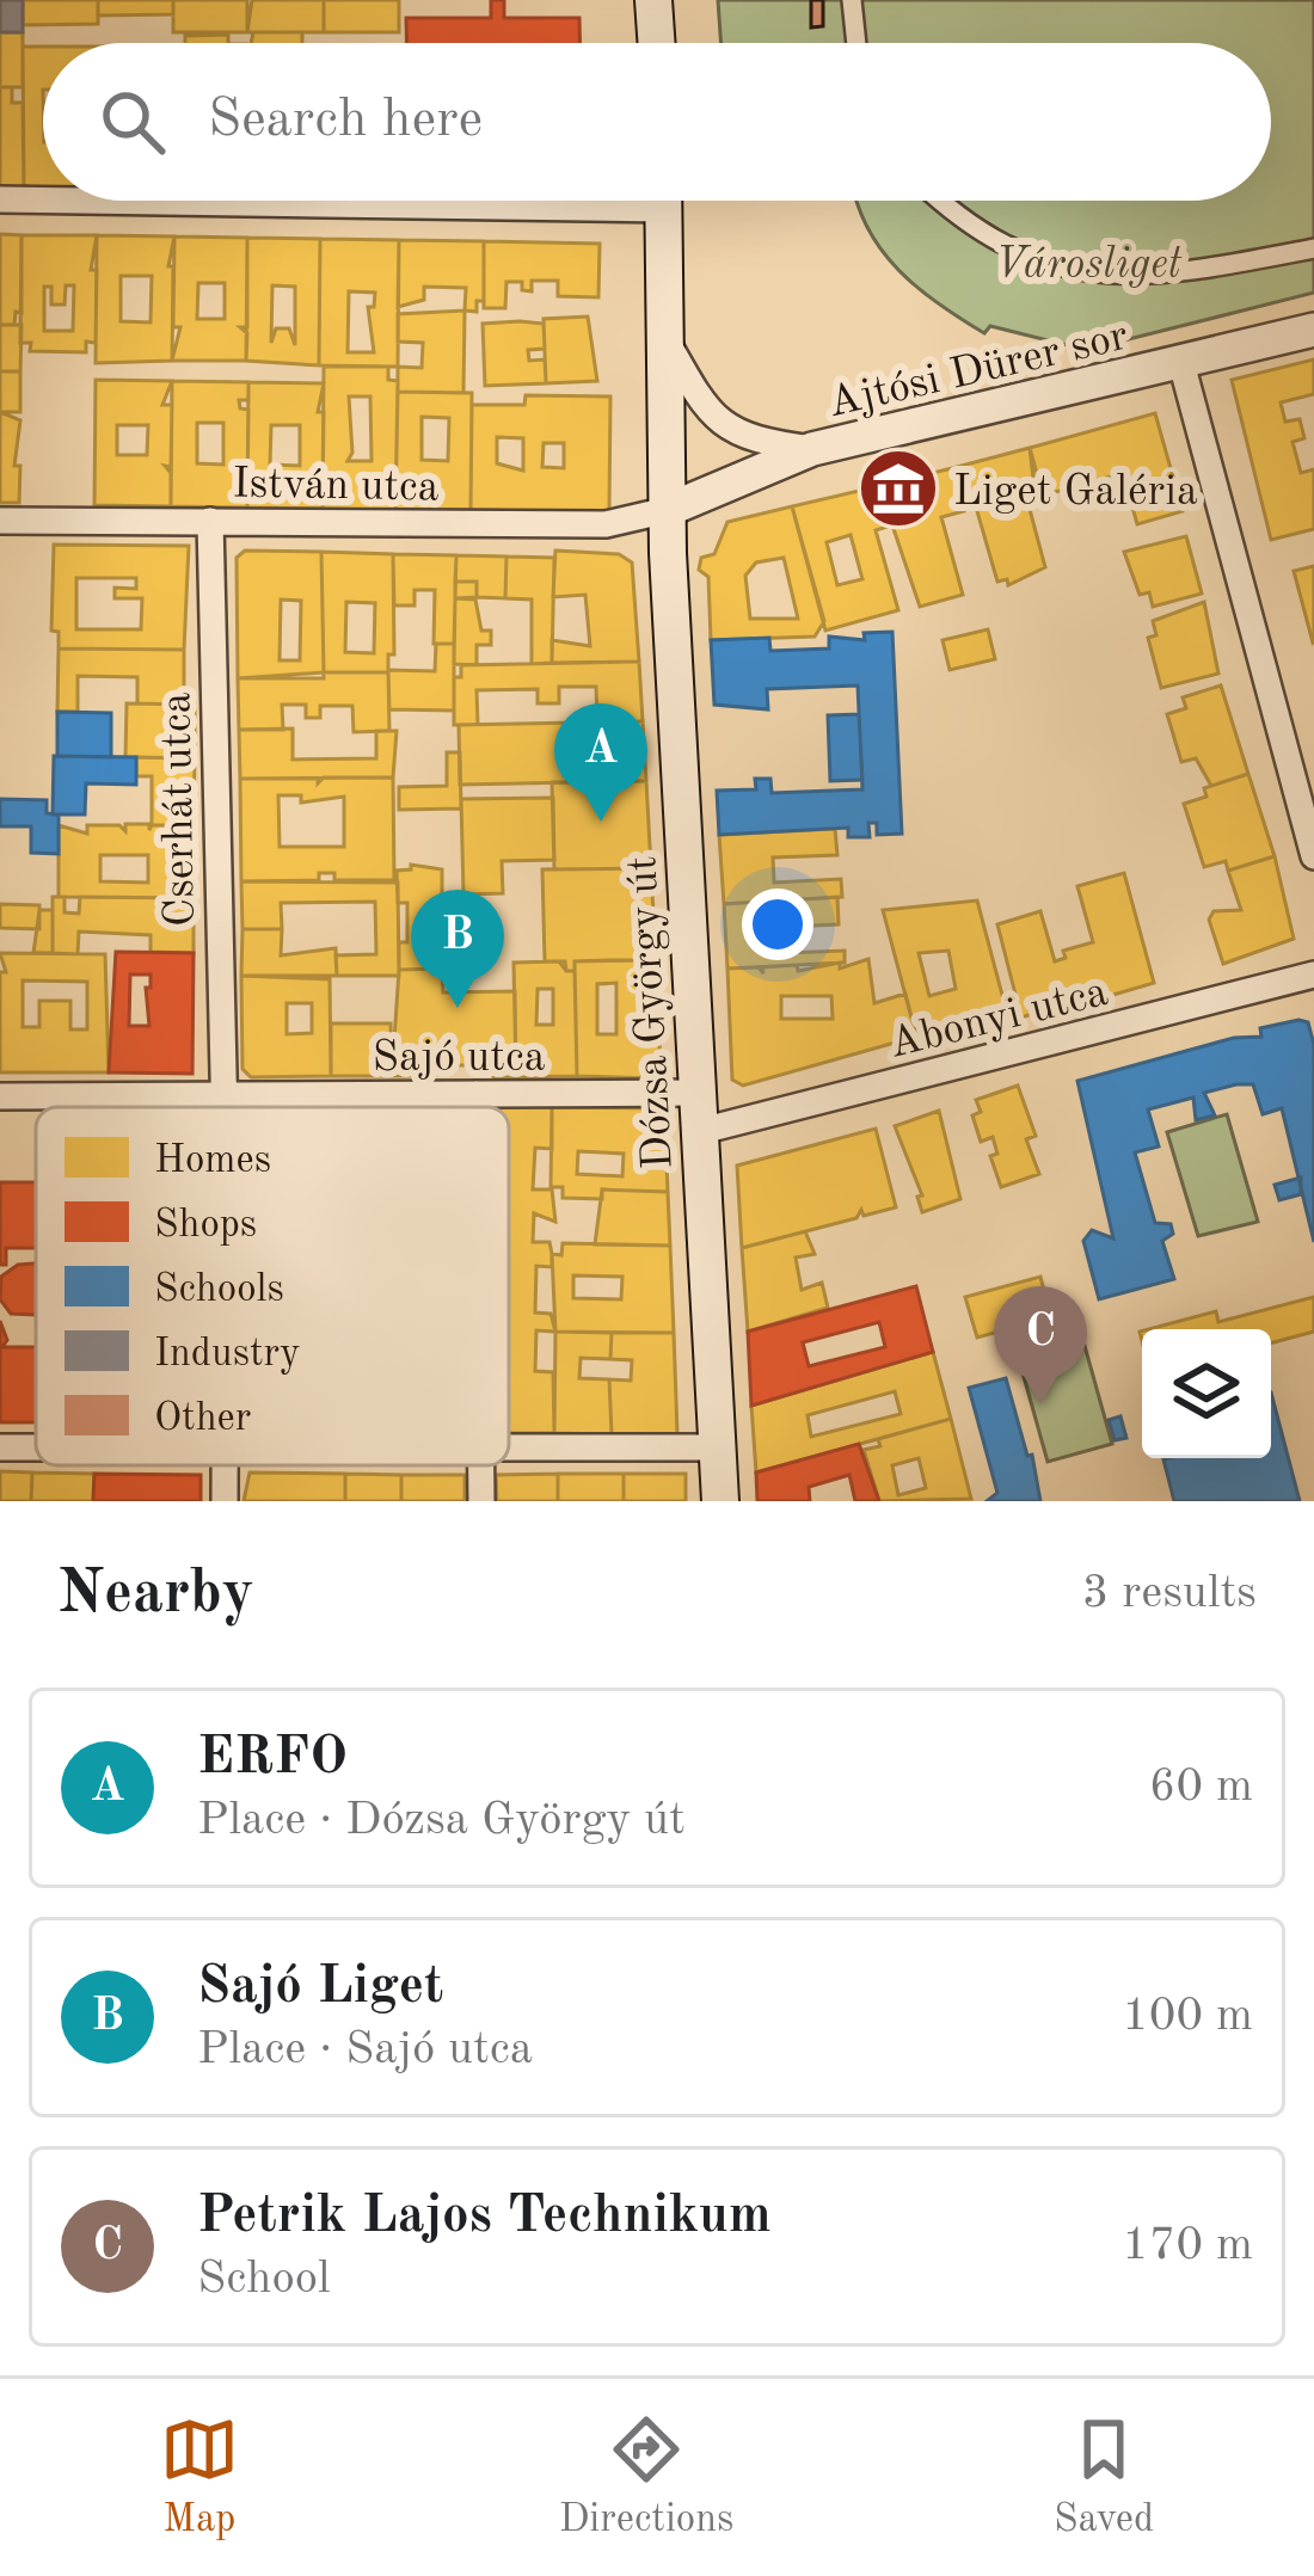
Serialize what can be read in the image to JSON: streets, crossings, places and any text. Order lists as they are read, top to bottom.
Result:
{
  "streets": {
    "main road": ["Dózsa György út"],
    "street": [
      "Ajtósi Dürer sor",
      "István utca",
      "Cserhát utca",
      "Abonyi utca",
      "Sajó utca"
    ]
  },
  "crossings": [
    ["Ajtósi Dürer sor", "István utca"],
    ["Ajtósi Dürer sor", "Dózsa György út"],
    ["István utca", "Cserhát utca"],
    ["István utca", "Dózsa György út"],
    ["Cserhát utca", "Sajó utca"],
    ["Dózsa György út", "Abonyi utca"],
    ["Dózsa György út", "Sajó utca"]
  ],
  "parks": ["Városliget"],
  "places": {
    "museum": ["Liget Galéria"]
  },
  "legend": [
    "Homes",
    "Shops",
    "Schools",
    "Industry",
    "Other"
  ],
  "page": {
    "search": "Search here",
    "pins": ["A", "B", "C"],
    "heading": ["Nearby", "3 results"],
    "list": [
      {
        "mark": "A",
        "name": "ERFO",
        "note": "Place · Dózsa György út",
        "value": "60 m"
      },
      {
        "mark": "B",
        "name": "Sajó Liget",
        "note": "Place · Sajó utca",
        "value": "100 m"
      },
      {
        "mark": "C",
        "name": "Petrik Lajos Technikum",
        "note": "School",
        "value": "170 m"
      }
    ],
    "nav": ["Map", "Directions", "Saved"]
  }
}
